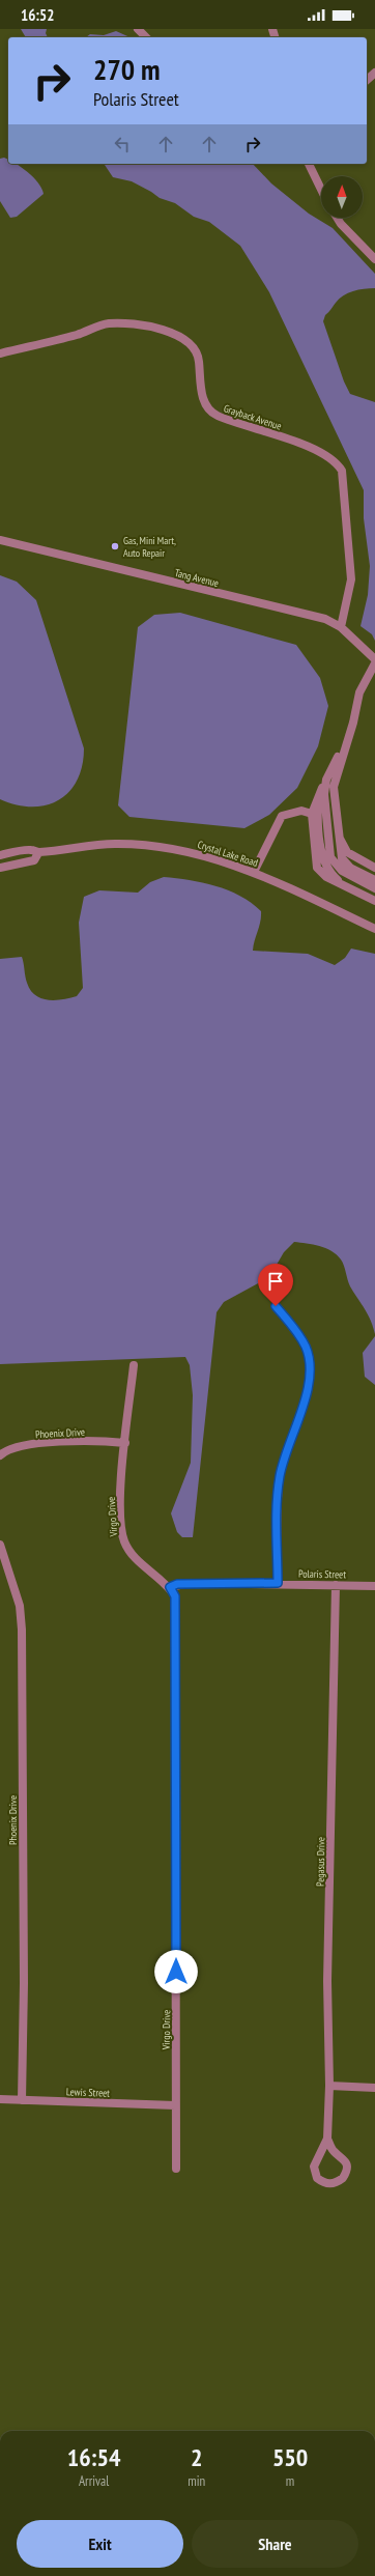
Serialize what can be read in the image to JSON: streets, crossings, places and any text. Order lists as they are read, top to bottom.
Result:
{
  "streets": {
    "street": [
      "Grayback Avenue",
      "Tang Avenue",
      "Crystal Lake Road",
      "Phoenix Drive",
      "Virgo Drive",
      "Polaris Street",
      "Pegasus Drive",
      "Lewis Street"
    ]
  },
  "crossings": [
    ["Grayback Avenue", "Tang Avenue"],
    ["Phoenix Drive", "Virgo Drive"],
    ["Phoenix Drive", "Lewis Street"],
    ["Virgo Drive", "Polaris Street"],
    ["Virgo Drive", "Lewis Street"],
    ["Polaris Street", "Pegasus Drive"]
  ],
  "places": ["Gas, Mini Mart, Auto Repair"],
  "north": "top",
  "page": {
    "status": "16:52",
    "turn": ["270 m", "Polaris Street"],
    "eta": [
      "16:54",
      "Arrival",
      "2",
      "min",
      "550",
      "m"
    ],
    "buttons": ["Exit", "Share"]
  }
}
